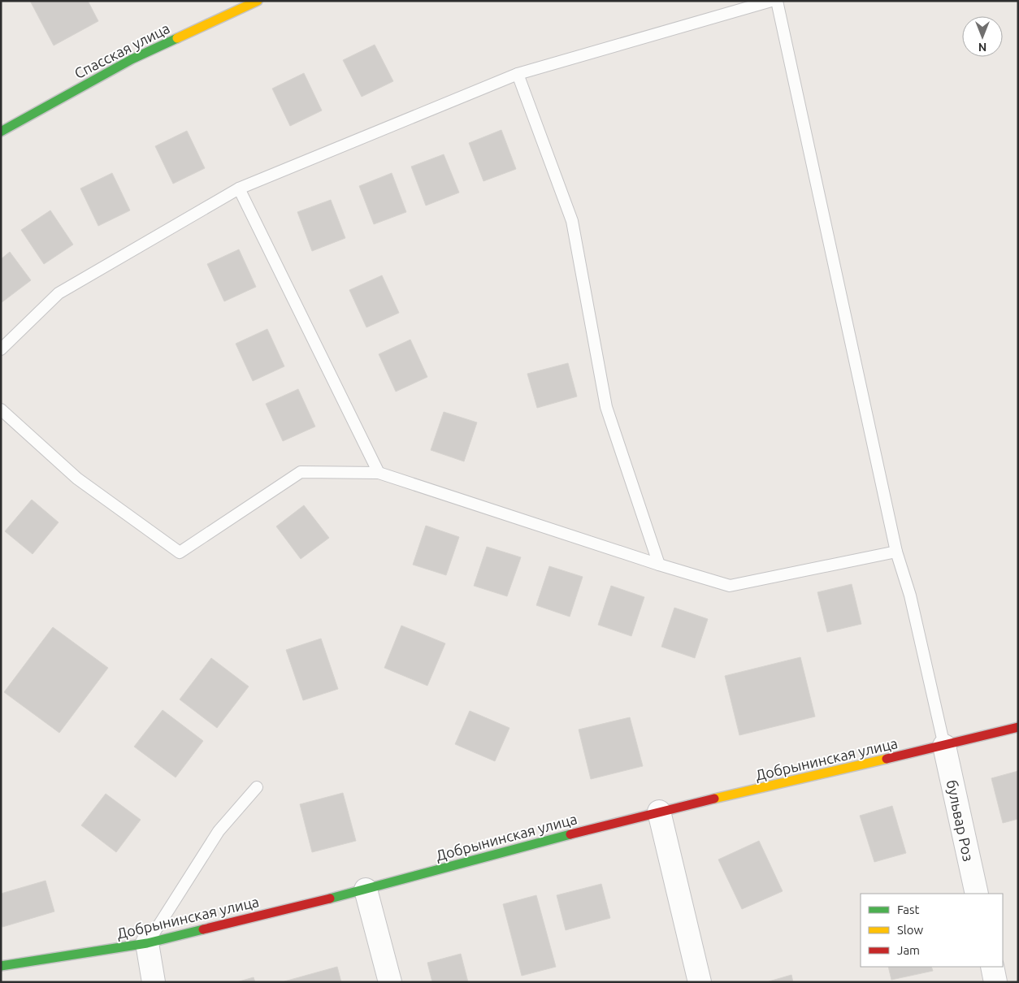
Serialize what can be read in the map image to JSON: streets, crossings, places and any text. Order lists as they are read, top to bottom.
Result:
{
  "streets": {
    "street": ["Спасская улица", "Добрынинская улица", "бульвар Роз"]
  },
  "crossings": [
    ["Добрынинская улица", "бульвар Роз"]
  ],
  "legend": ["Fast", "Slow", "Jam"],
  "north": "bottom"
}
